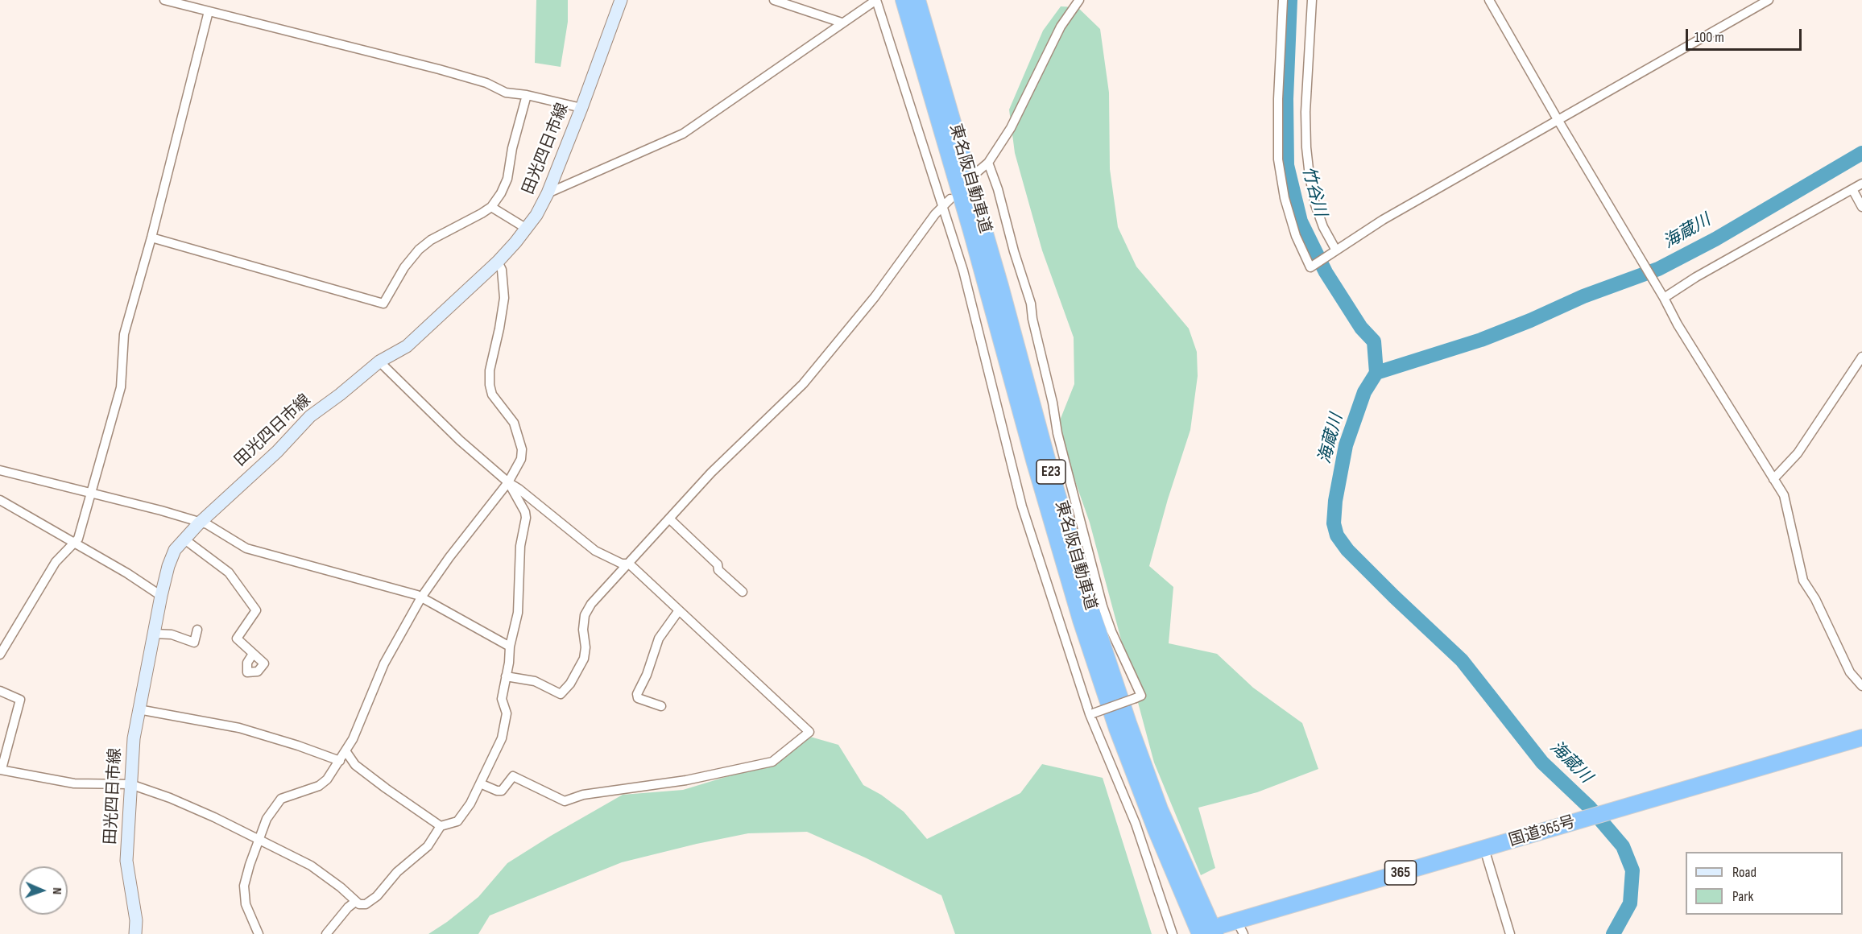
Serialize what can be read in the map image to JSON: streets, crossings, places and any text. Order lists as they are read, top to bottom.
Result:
{
  "streets": {
    "highway": [
      "東名阪自動車道",
      "E23",
      "国道365号",
      "365"
    ],
    "main road": ["田光四日市線"]
  },
  "crossings": [
    ["東名阪自動車道", "国道365号"]
  ],
  "water": ["竹谷川", "海蔵川"],
  "legend": ["Road", "Park"],
  "scale_bar": "100 m",
  "north": "right"
}
